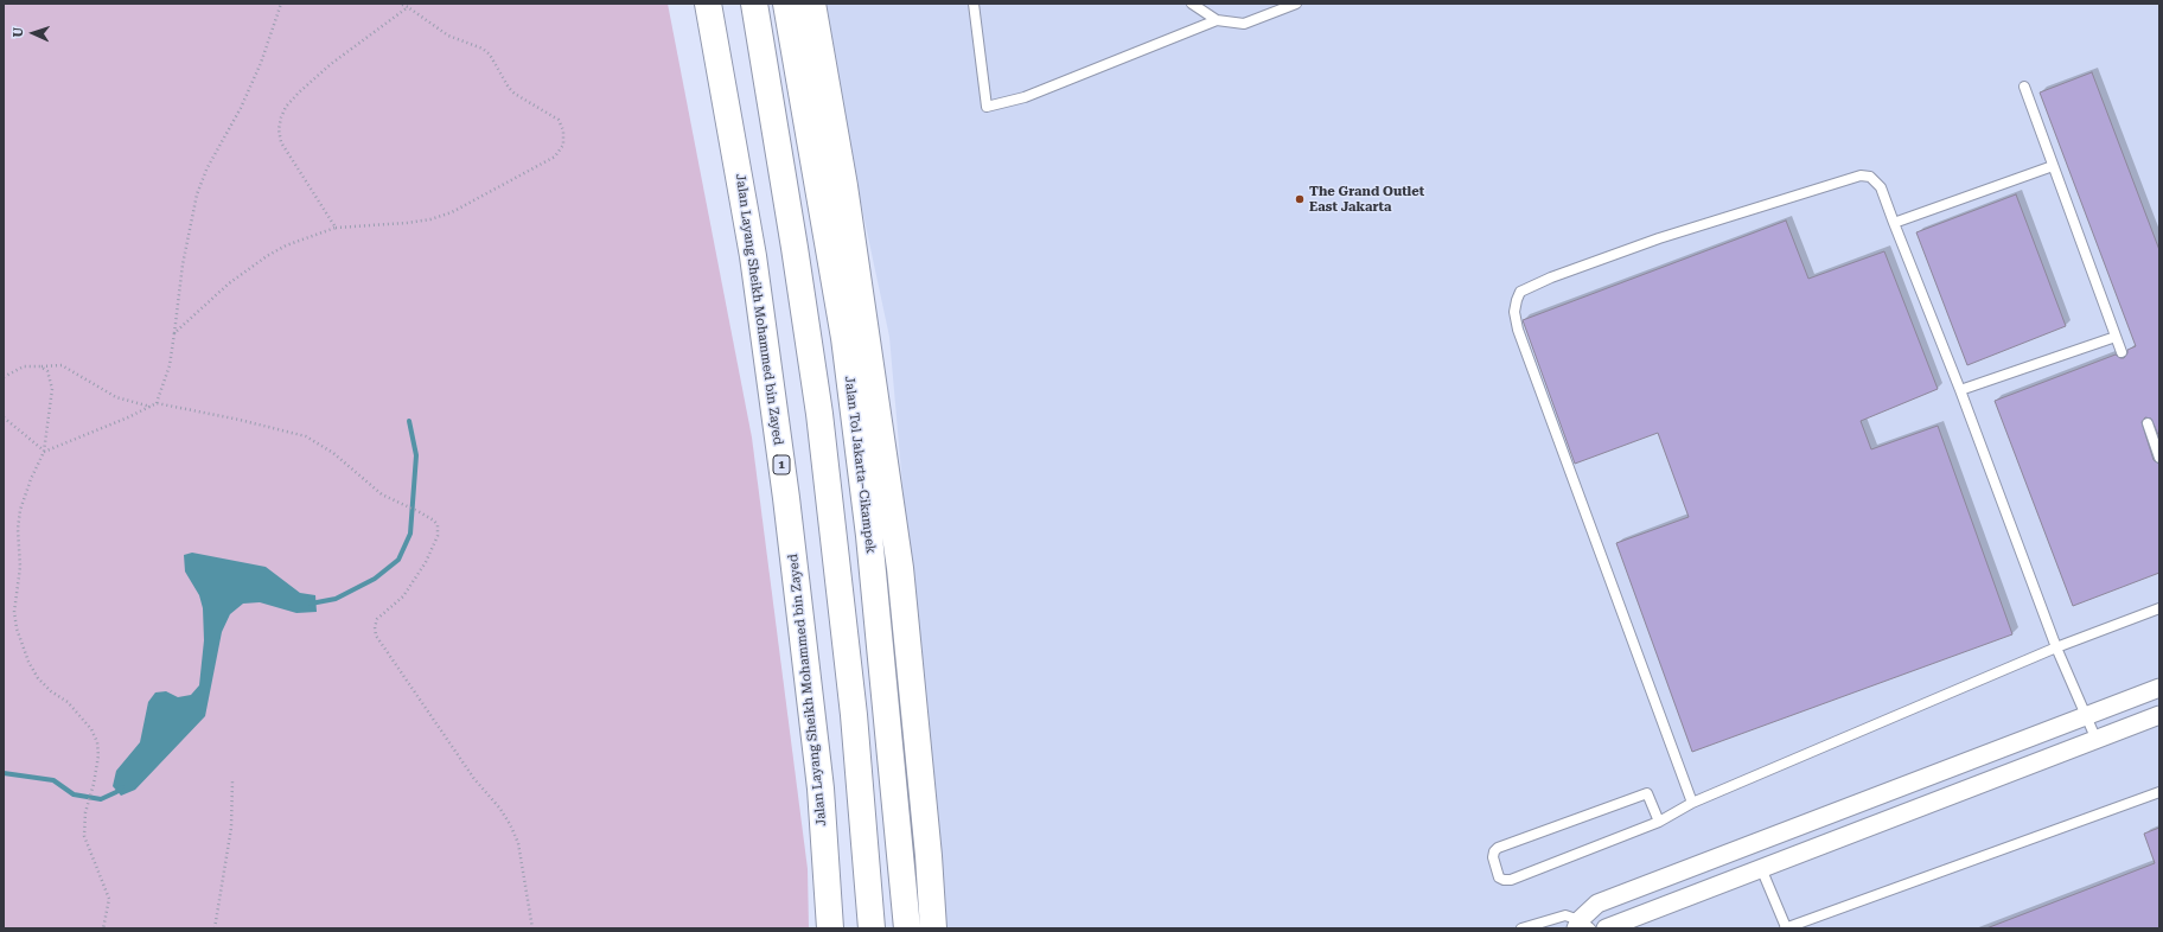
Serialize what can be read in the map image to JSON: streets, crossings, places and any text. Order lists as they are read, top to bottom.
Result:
{
  "streets": {
    "highway": ["Jalan Layang Sheikh Mohammed bin Zayed", "1", "Jalan Tol Jakarta–Cikampek"]
  },
  "places": ["The Grand Outlet East Jakarta"],
  "north": "left"
}
